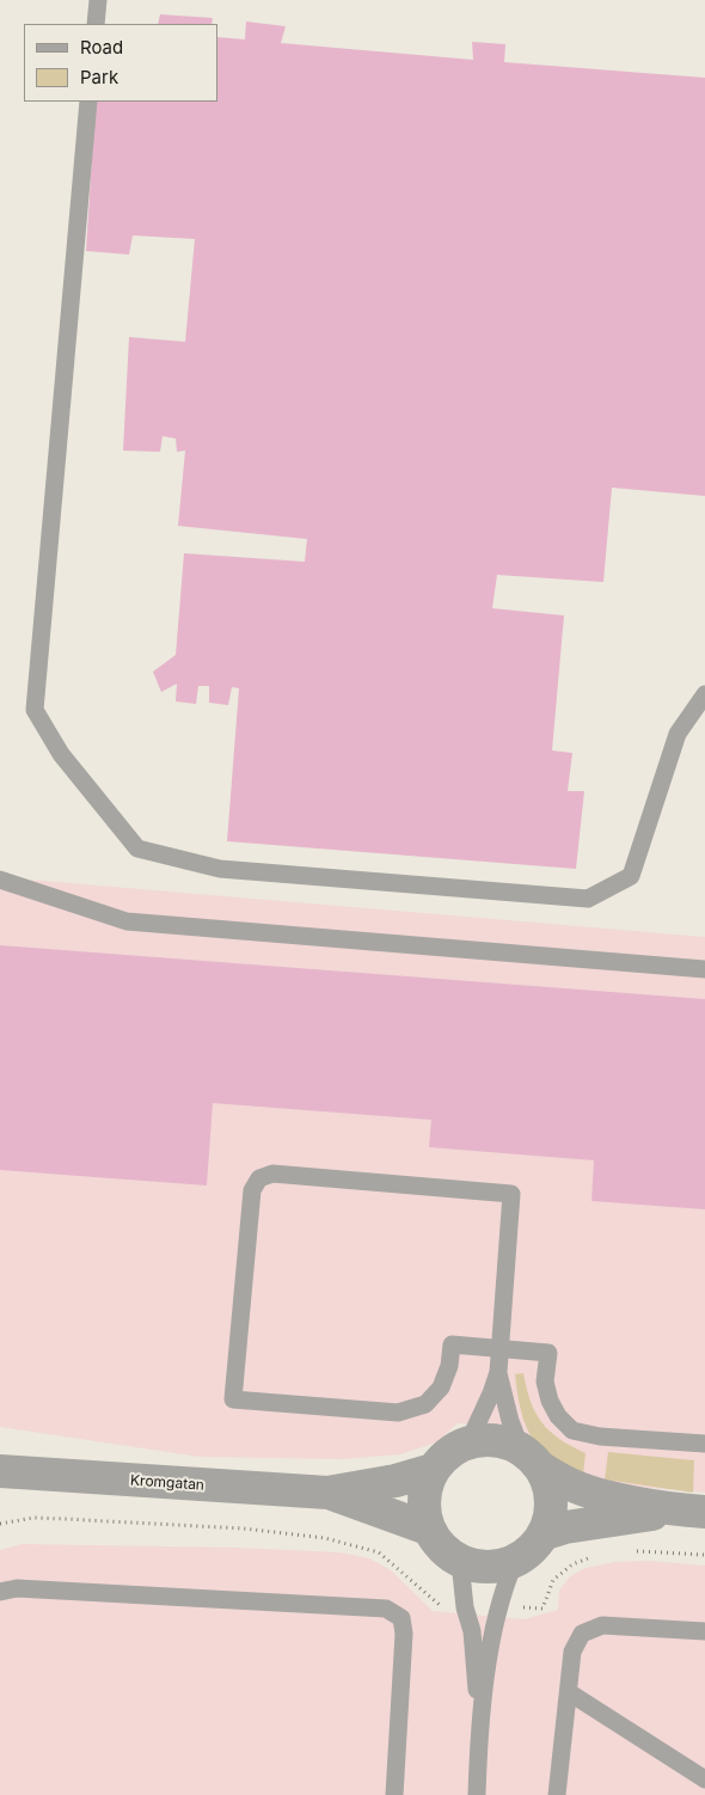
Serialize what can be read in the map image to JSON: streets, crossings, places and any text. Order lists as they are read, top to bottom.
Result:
{
  "streets": {
    "street": ["Kromgatan"]
  },
  "legend": ["Road", "Park"]
}
